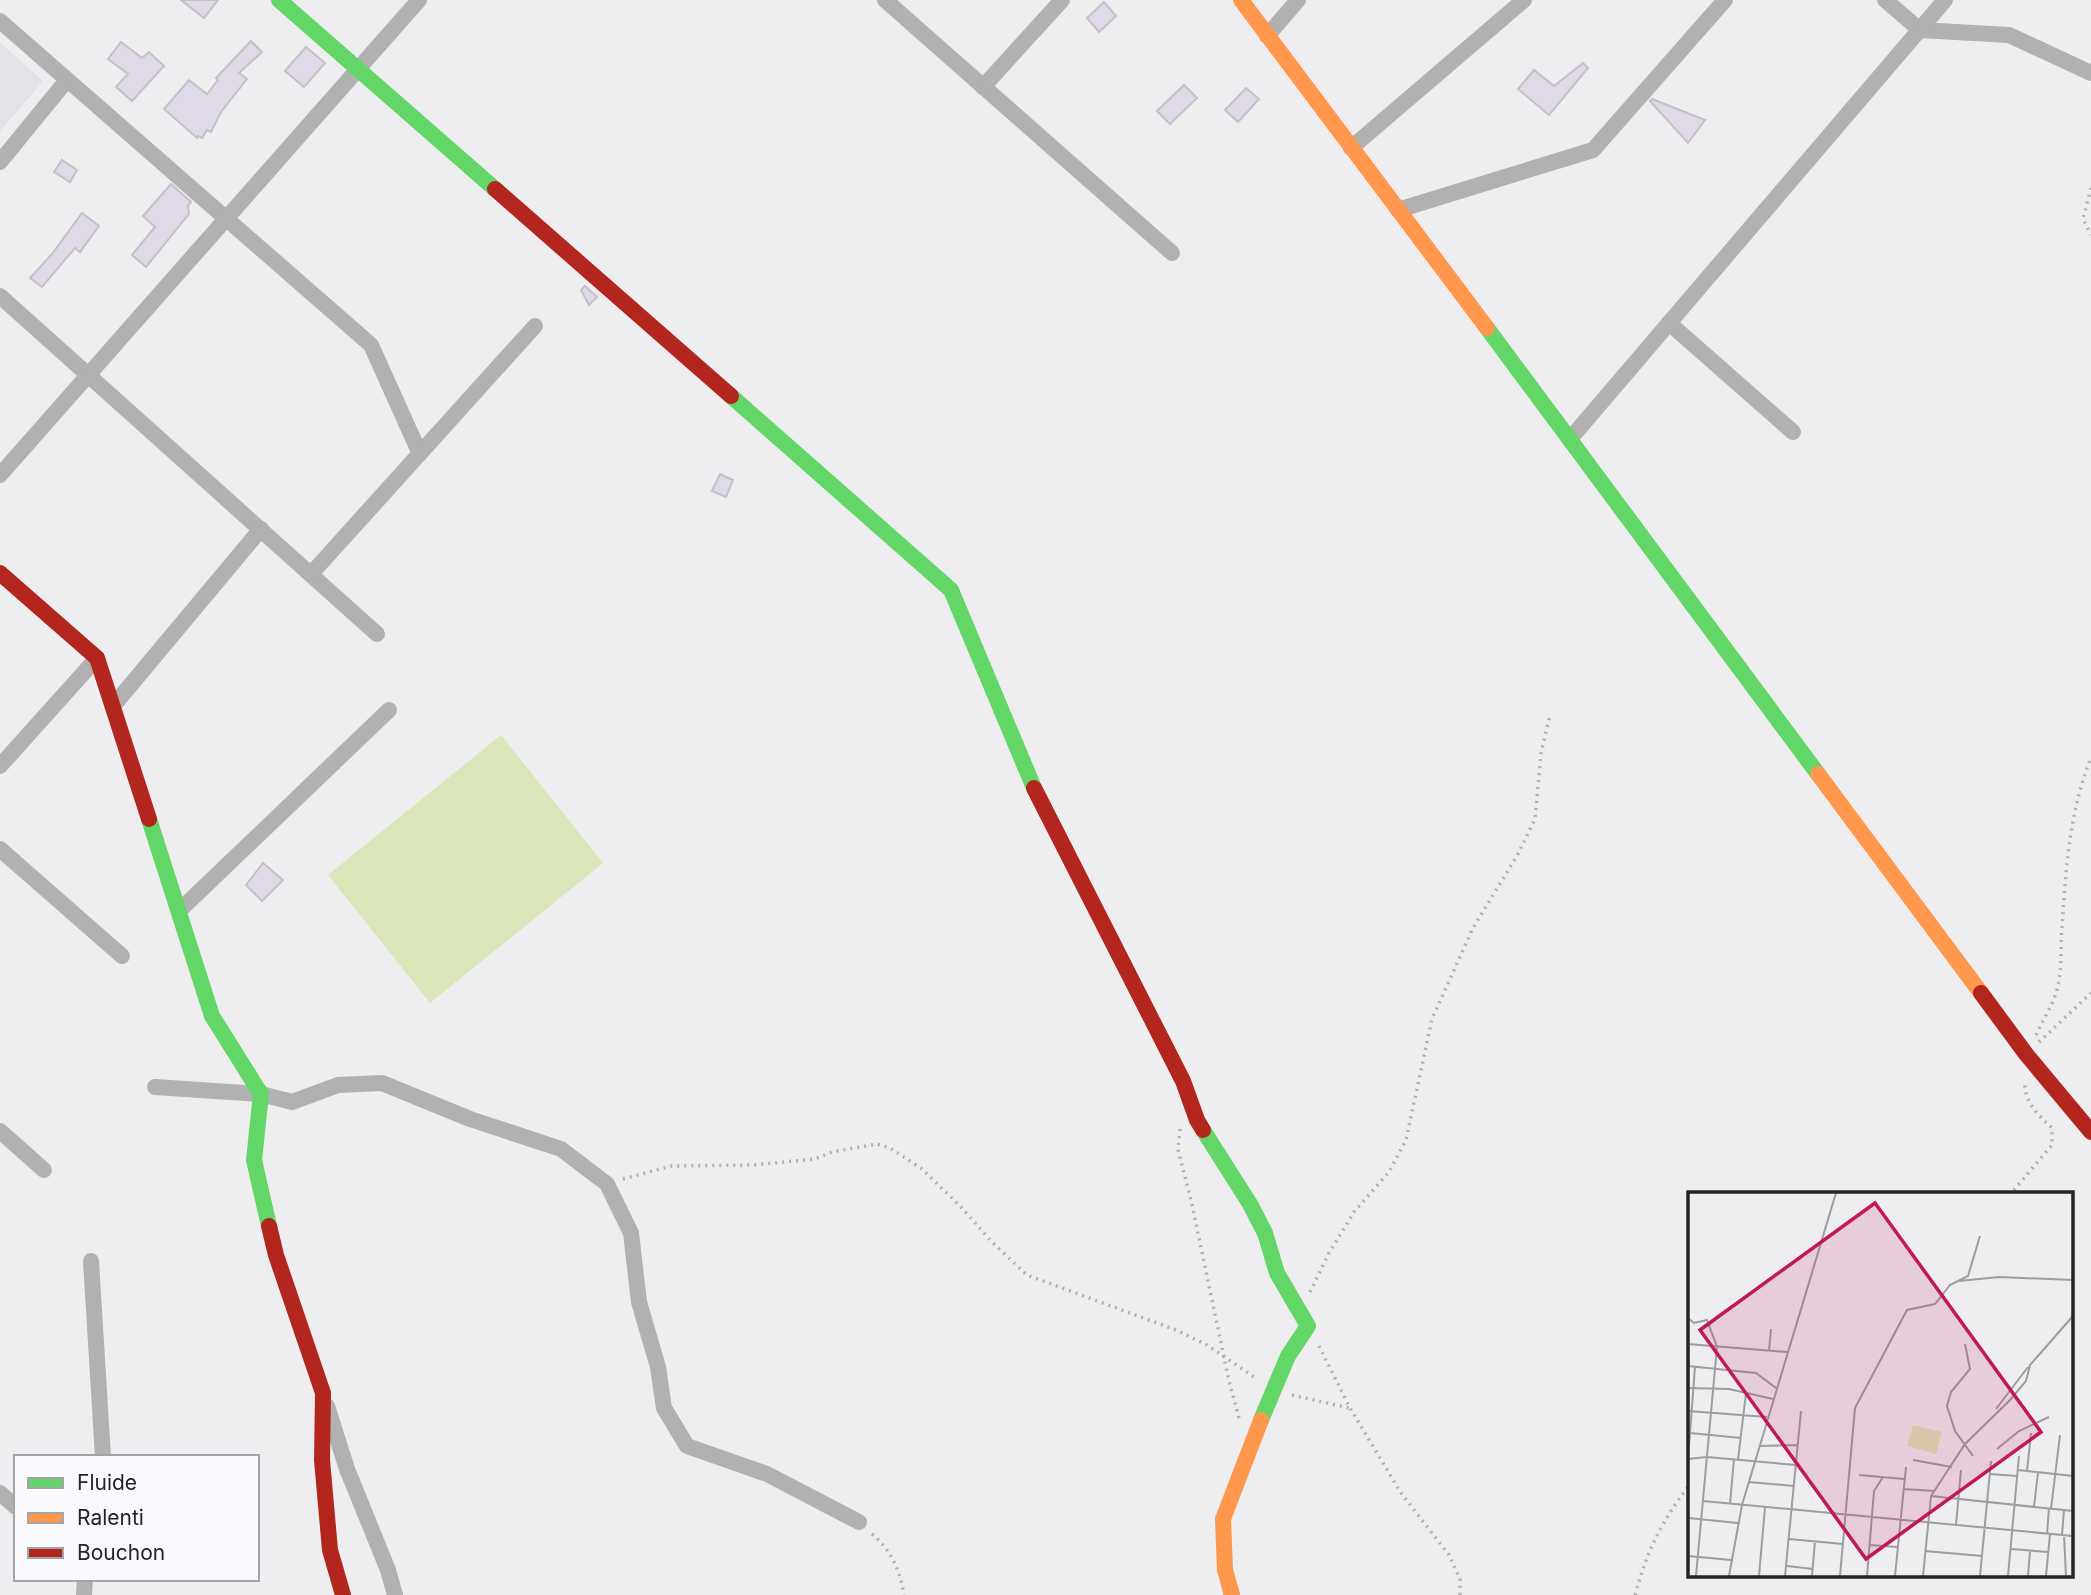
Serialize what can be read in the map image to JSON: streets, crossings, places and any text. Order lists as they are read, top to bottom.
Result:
{
  "legend": ["Fluide", "Ralenti", "Bouchon"]
}
